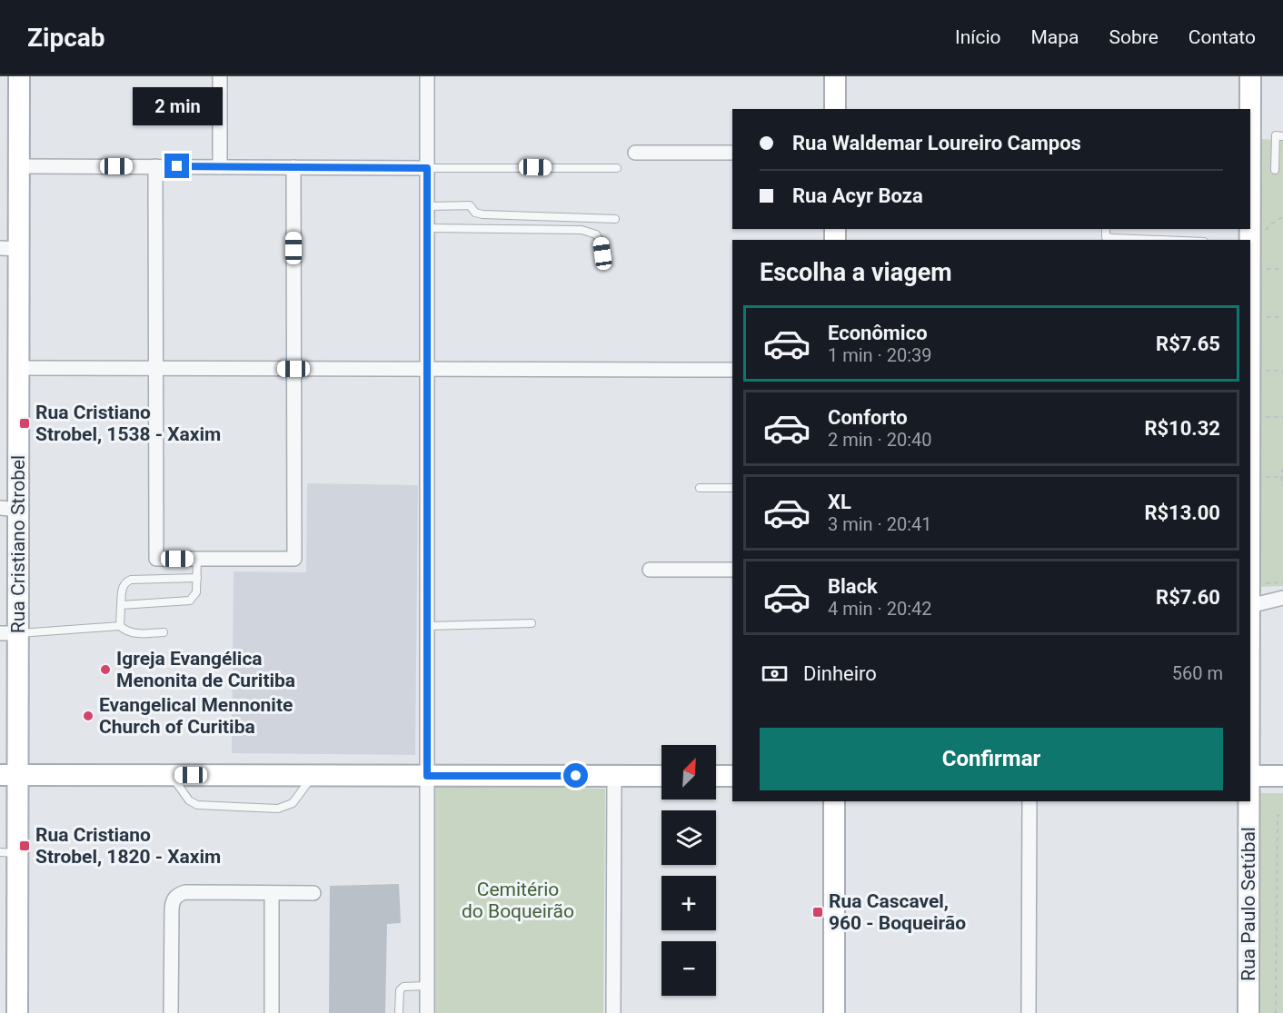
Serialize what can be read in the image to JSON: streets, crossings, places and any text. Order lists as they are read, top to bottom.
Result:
{
  "streets": {
    "main road": ["Rua Cristiano Strobel", "Rua Paulo Setúbal"]
  },
  "parks": ["Cemitério do Boqueirão"],
  "places": {
    "transit": ["Rua Cristiano Strobel, 1538 - Xaxim", "Rua Cristiano Strobel, 1820 - Xaxim", "Rua Cascavel, 960 - Boqueirão"],
    "other": ["Igreja Evangélica Menonita de Curitiba", "Evangelical Mennonite Church of Curitiba"]
  },
  "north": "top right",
  "page": {
    "header": "Zipcab",
    "nav": [
      "Início",
      "Mapa",
      "Sobre",
      "Contato"
    ],
    "bubble": "2 min",
    "banner": ["Rua Waldemar Loureiro Campos", "Rua Acyr Boza"],
    "heading": "Escolha a viagem",
    "list": [
      {
        "name": "Econômico",
        "note": "1 min · 20:39",
        "value": "R$7.65"
      },
      {
        "name": "Conforto",
        "note": "2 min · 20:40",
        "value": "R$10.32"
      },
      {
        "name": "XL",
        "note": "3 min · 20:41",
        "value": "R$13.00"
      },
      {
        "name": "Black",
        "note": "4 min · 20:42",
        "value": "R$7.60"
      }
    ],
    "pay": ["Dinheiro", "560 m"],
    "buttons": "Confirmar",
    "map_buttons": ["+", "−"]
  }
}
